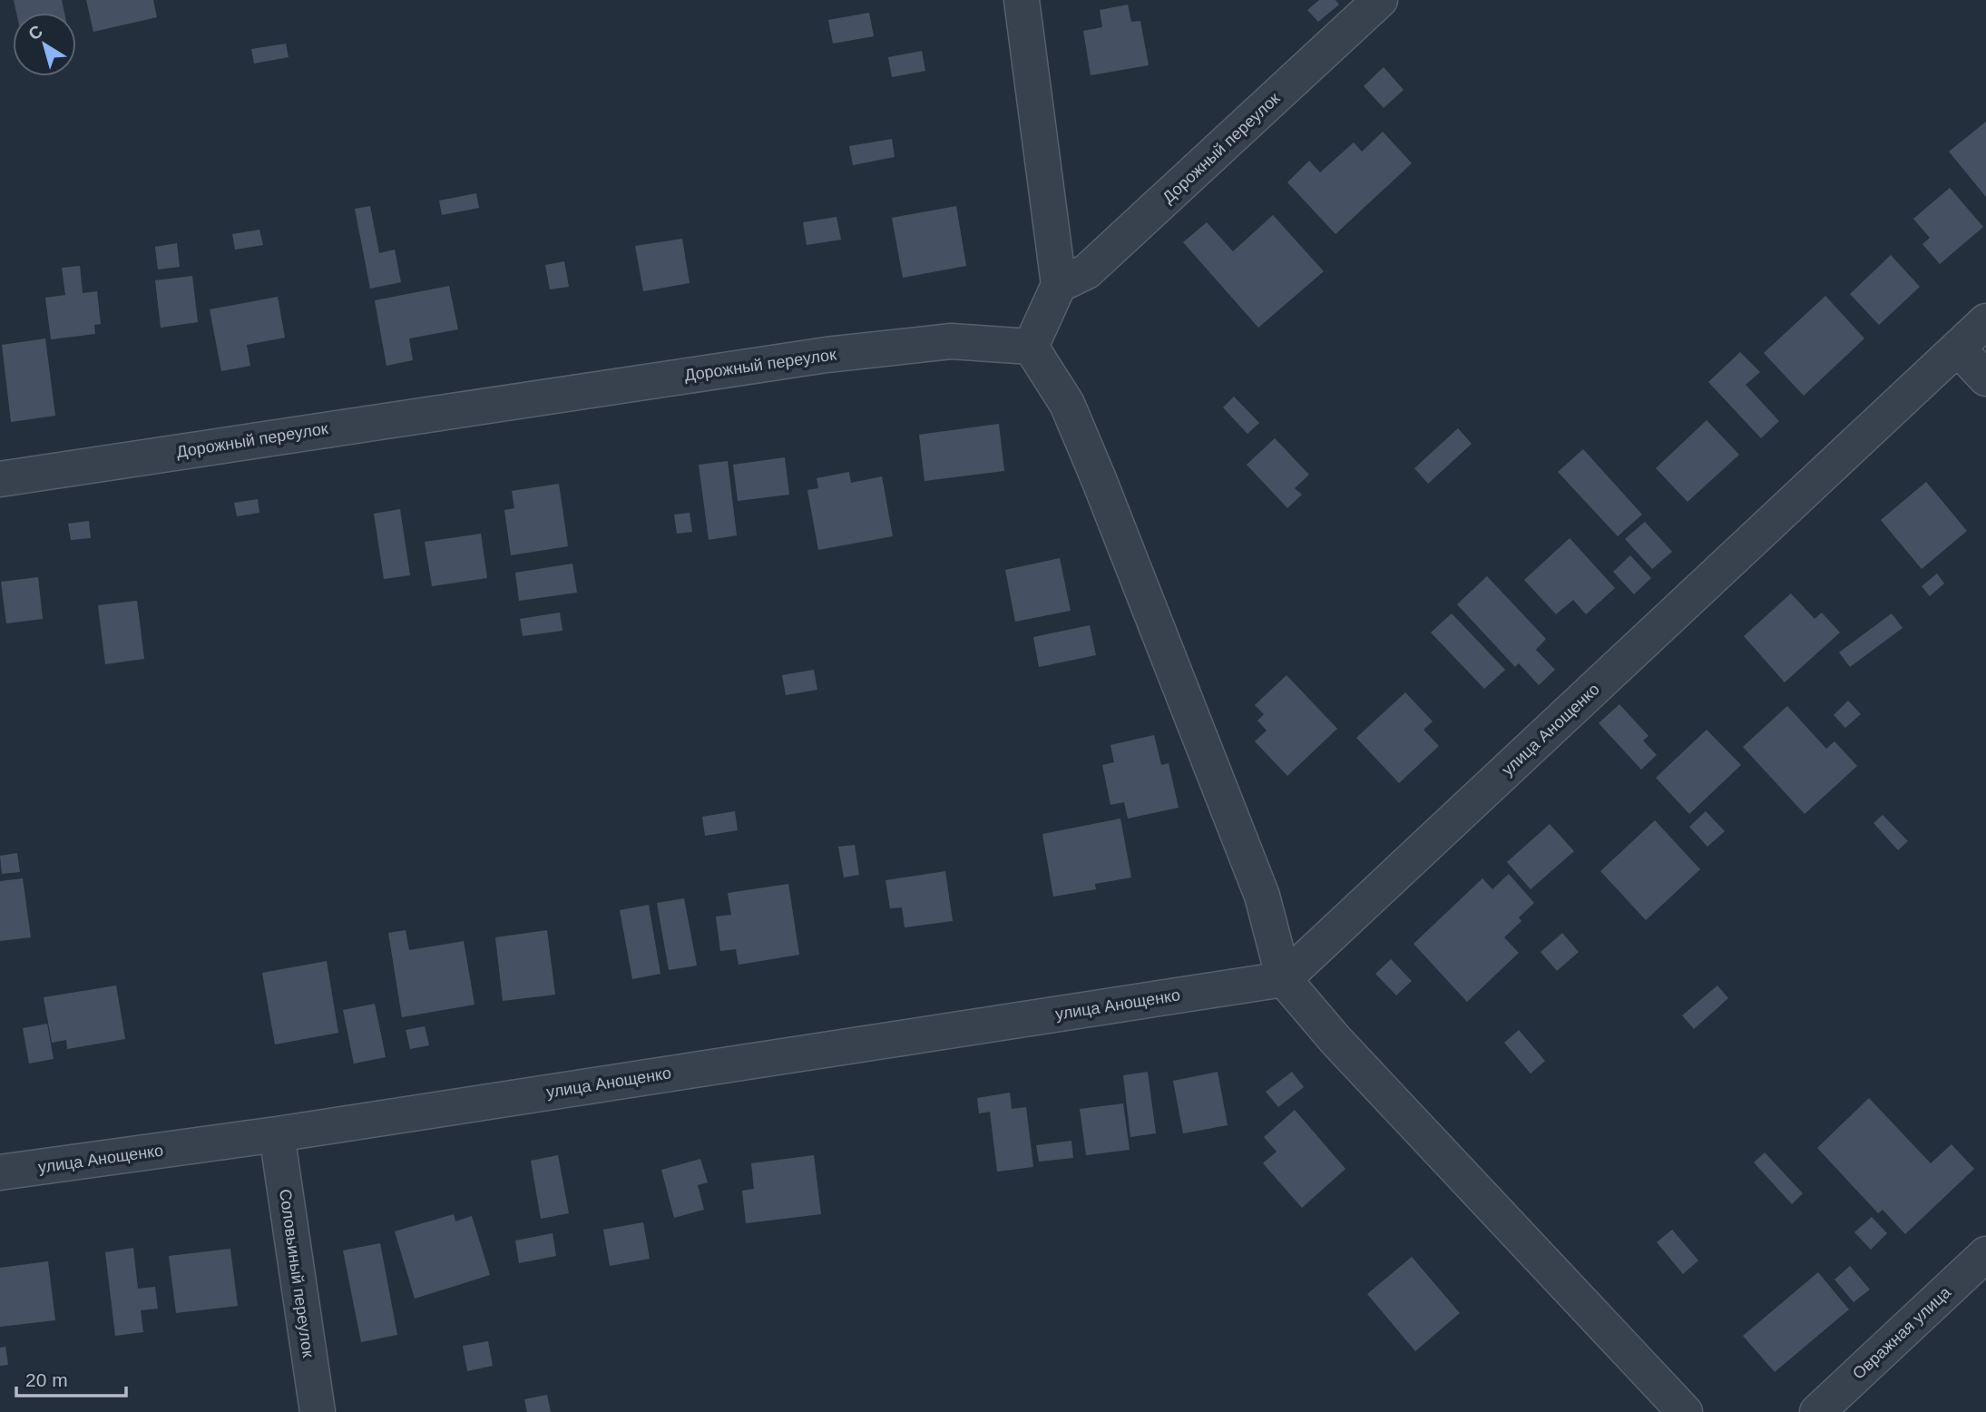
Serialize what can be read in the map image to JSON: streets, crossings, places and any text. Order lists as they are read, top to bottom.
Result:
{
  "streets": {
    "street": [
      "Дорожный переулок",
      "улица Анощенко",
      "Соловьиный переулок",
      "Овражная улица"
    ]
  },
  "crossings": [
    ["улица Анощенко", "Соловьиный переулок"]
  ],
  "scale_bar": "20 m",
  "north": "top left"
}
